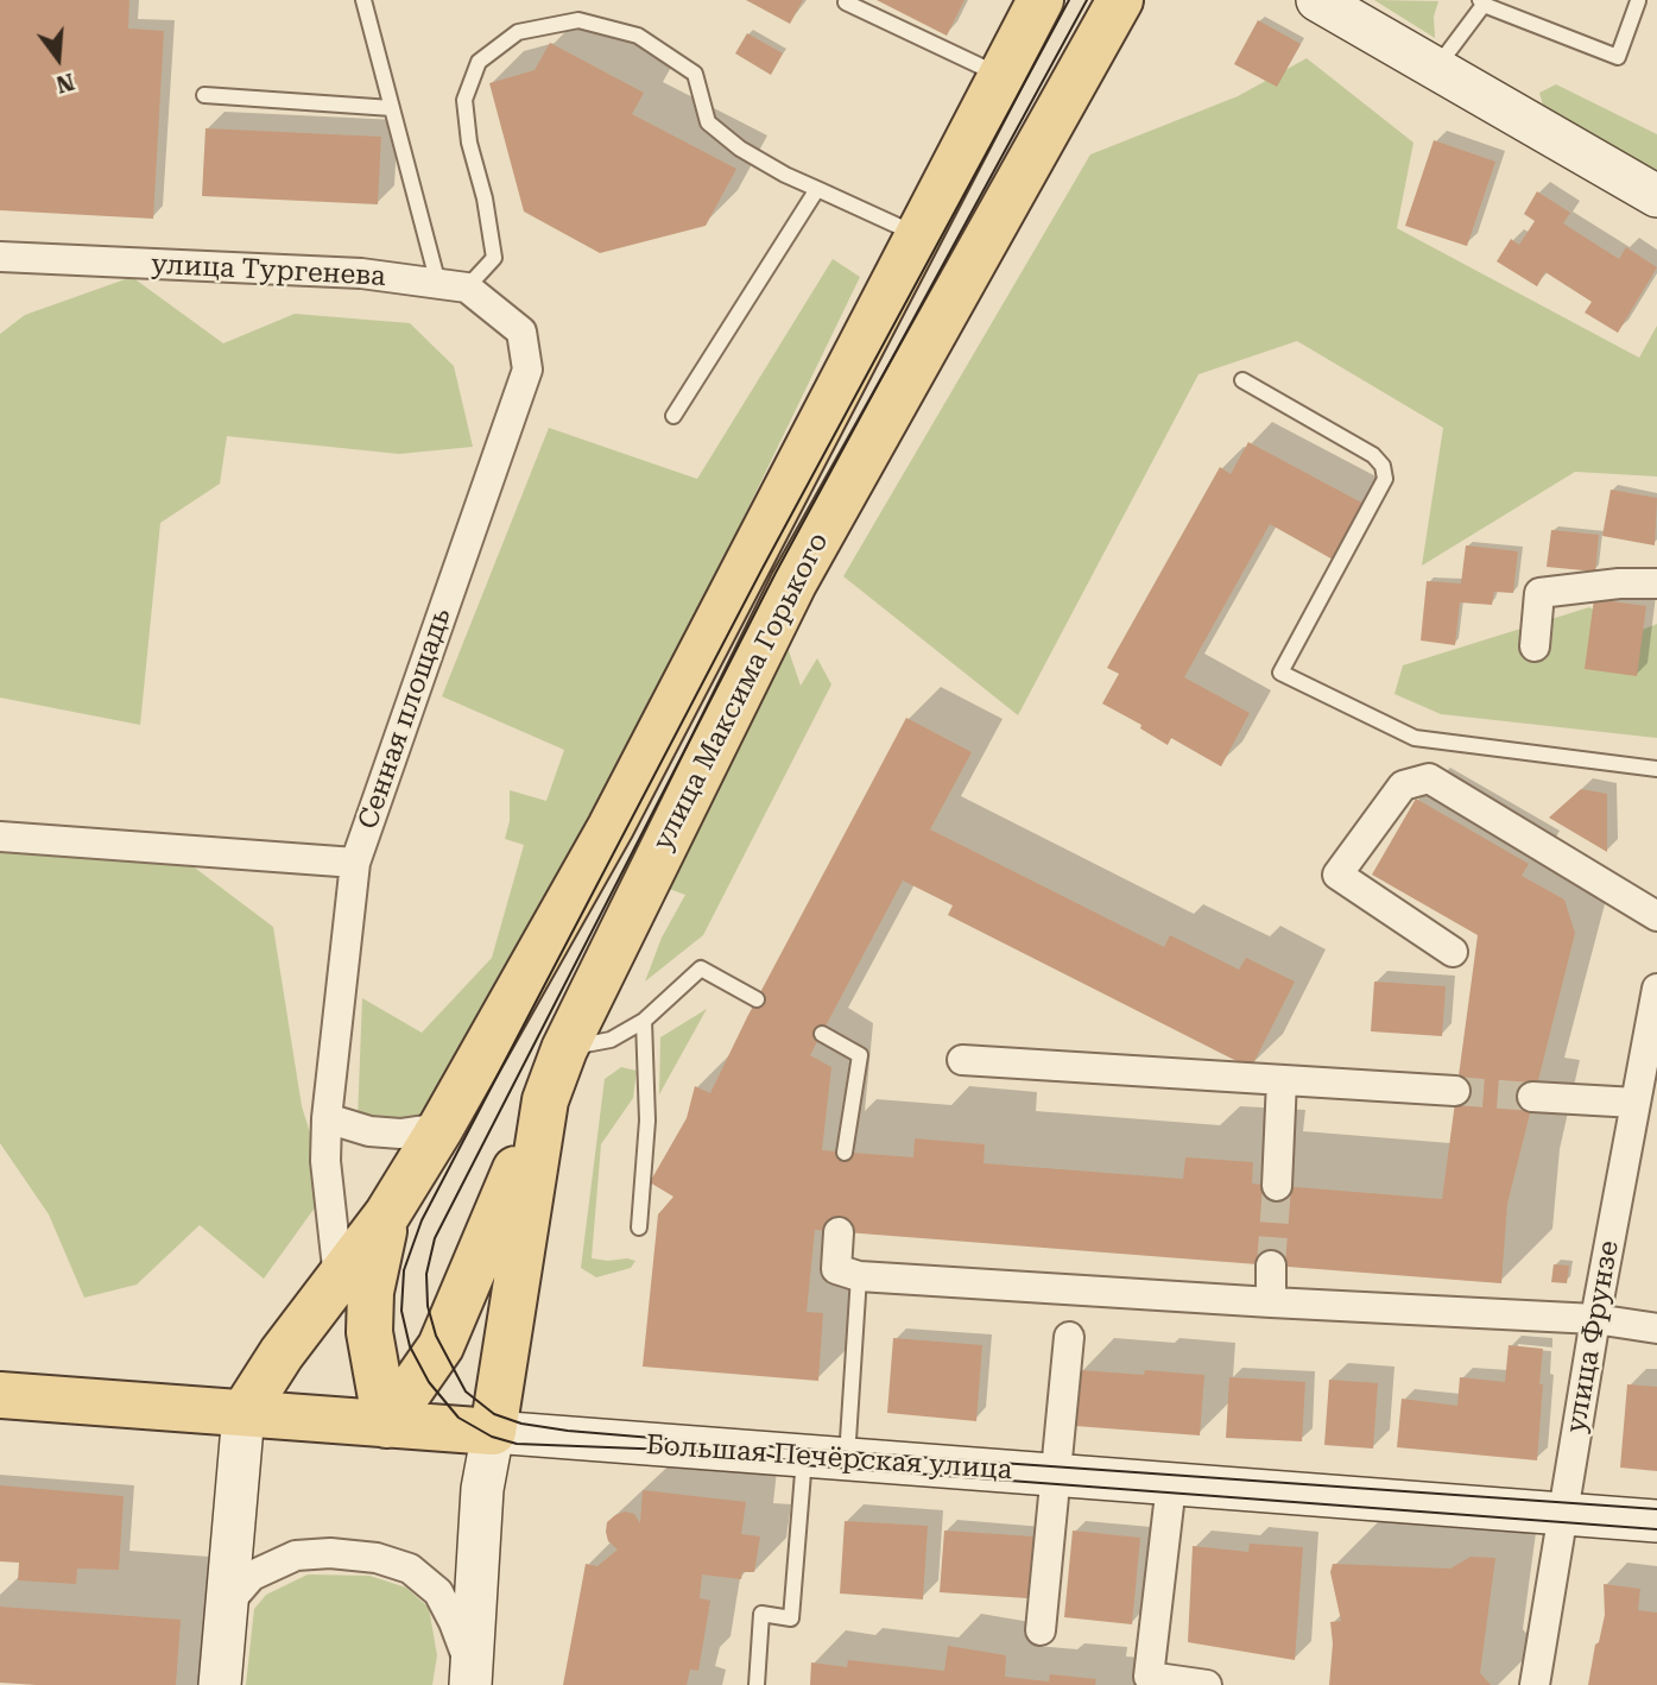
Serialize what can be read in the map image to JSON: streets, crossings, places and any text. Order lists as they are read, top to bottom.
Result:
{
  "streets": {
    "main road": ["улица Максима Горького", "Большая Печёрская улица"],
    "street": ["улица Тургенева", "Сенная площадь", "улица Фрунзе"]
  },
  "crossings": [
    ["улица Тургенева", "Сенная площадь"],
    ["улица Максима Горького", "Сенная площадь"],
    ["улица Максима Горького", "Большая Печёрская улица"],
    ["улица Фрунзе", "Большая Печёрская улица"]
  ],
  "north": "bottom"
}
